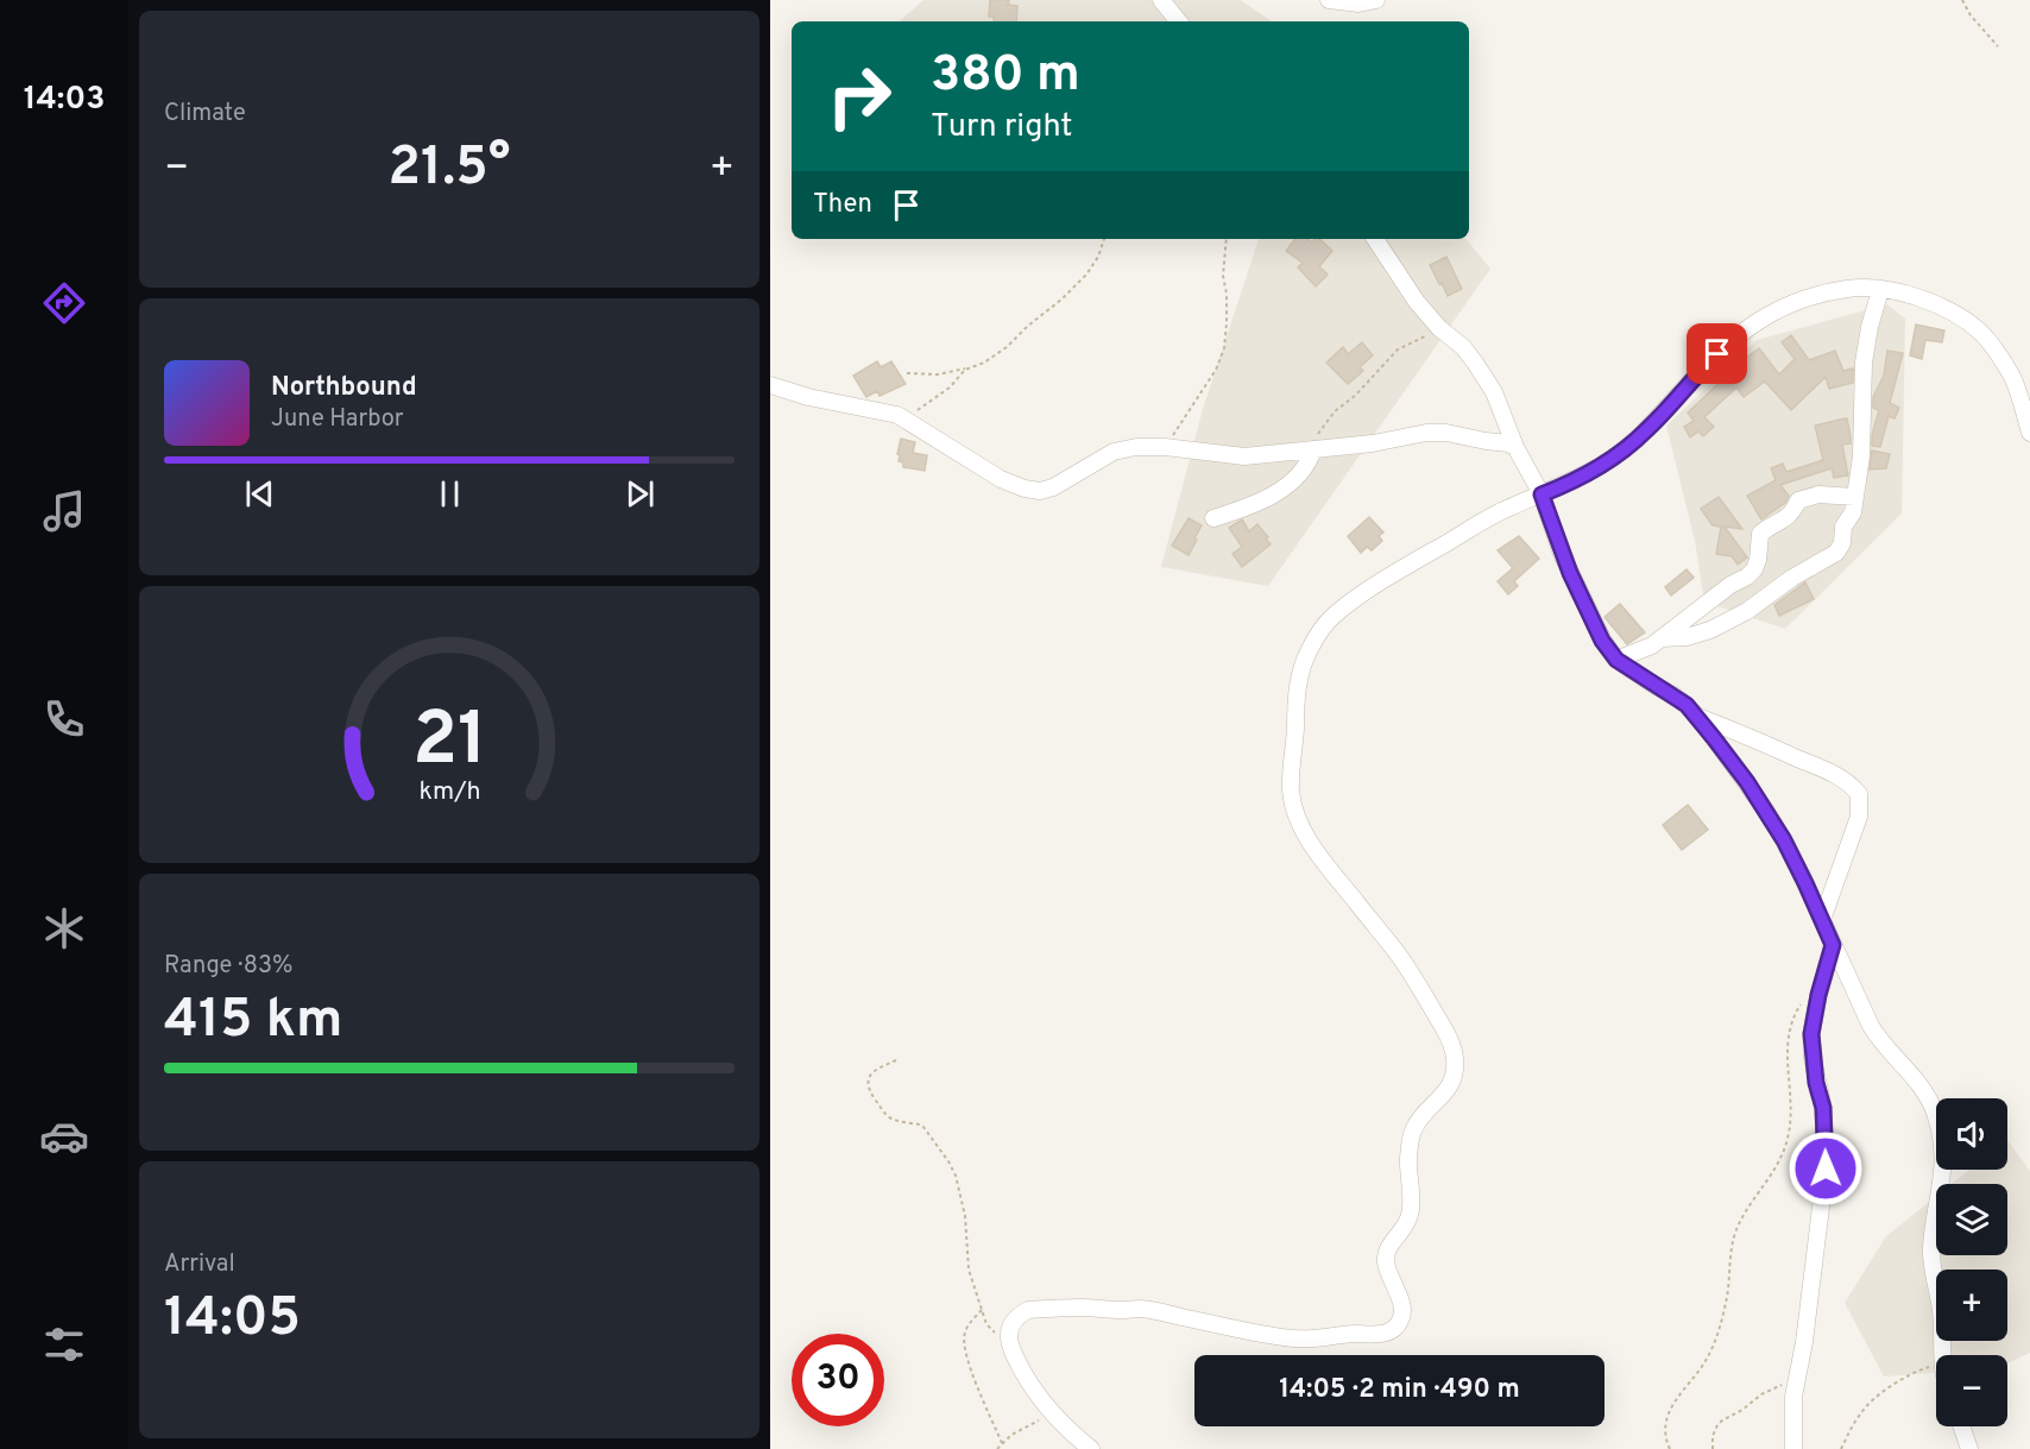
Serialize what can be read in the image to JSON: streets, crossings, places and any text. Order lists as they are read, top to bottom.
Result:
{
  "page": {
    "tabs": "14:03",
    "tile": [
      "Climate",
      ["Range · 83%", "415 km"],
      ["Arrival", "14:05"]
    ],
    "turn": ["380 m", "Turn right"],
    "heat": ["−", "21.5°", "+"],
    "then": "Then",
    "song": ["Northbound", "June Harbor"],
    "map_buttons": ["+", "−"],
    "limit": "30",
    "trip": "14:05 · 2 min · 490 m",
    "gauge": ["21", "km/h"]
  }
}
